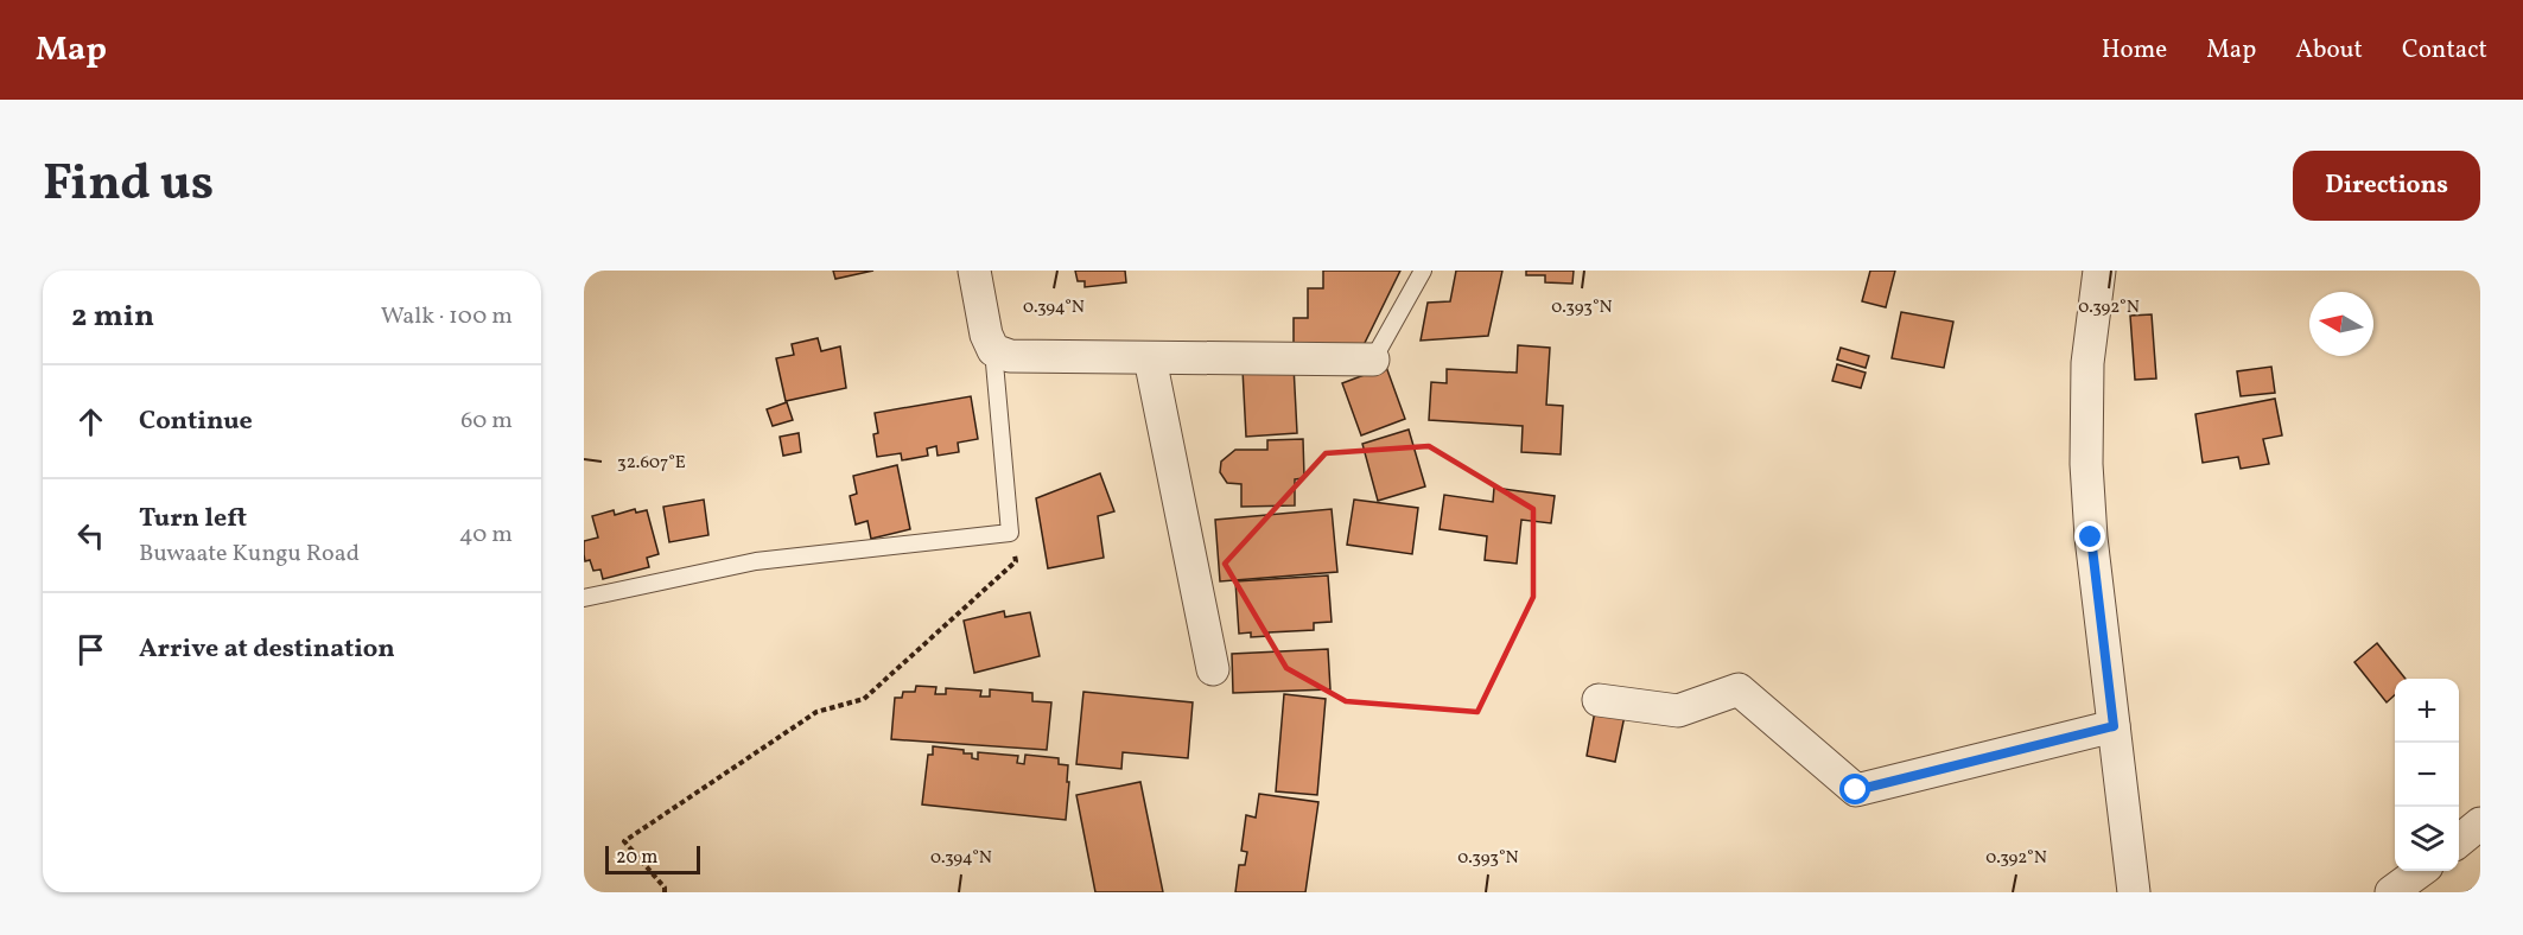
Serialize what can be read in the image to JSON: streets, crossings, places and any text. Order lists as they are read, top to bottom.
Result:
{
  "scale_bar": "20 m",
  "north": "left",
  "page": {
    "header": "Map",
    "nav": [
      "Home",
      "Map",
      "About",
      "Contact"
    ],
    "title": "Find us",
    "buttons": "Directions",
    "heading": ["2 min", "Walk · 100 m"],
    "list": [
      ["Continue", "60 m"],
      ["Turn left", "Buwaate Kungu Road", "40 m"],
      "Arrive at destination"
    ],
    "map_buttons": ["+", "−"],
    "scale": "20 m"
  },
  "coordinates": [
    "0.394°N",
    "0.393°N",
    "0.392°N",
    "32.607°E"
  ]
}
